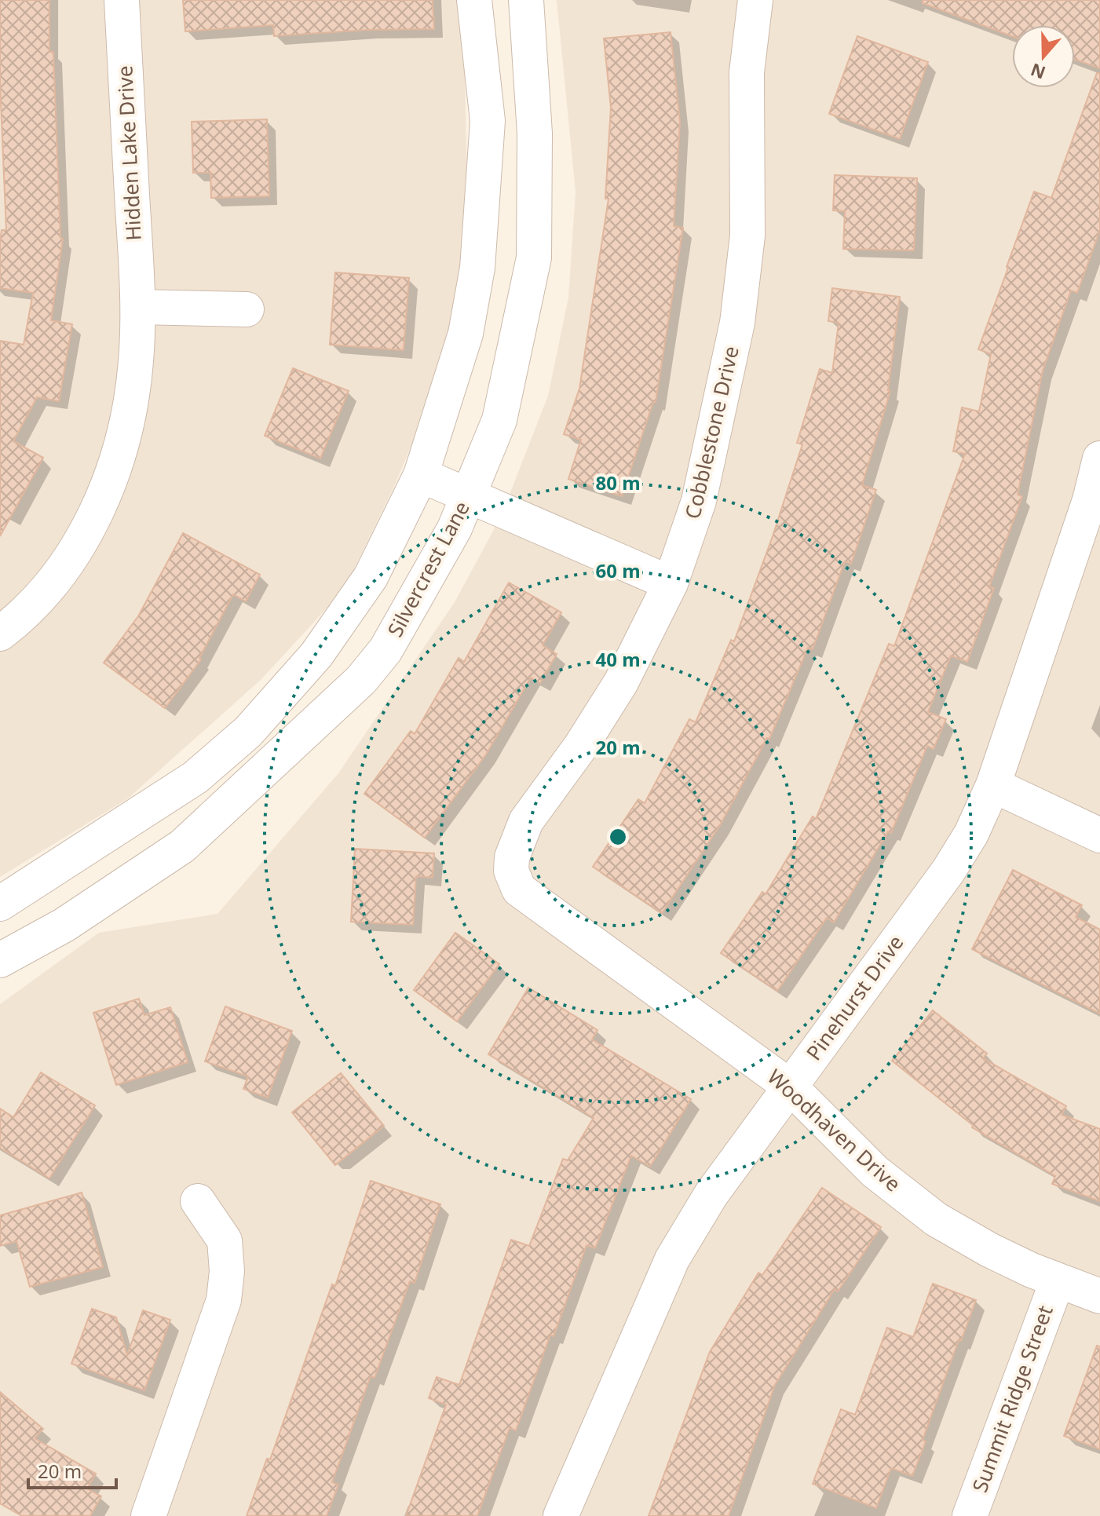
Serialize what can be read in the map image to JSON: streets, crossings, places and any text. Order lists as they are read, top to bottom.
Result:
{
  "streets": {
    "street": [
      "Hidden Lake Drive",
      "Cobblestone Drive",
      "Silvercrest Lane",
      "Pinehurst Drive",
      "Woodhaven Drive",
      "Summit Ridge Street"
    ]
  },
  "crossings": [
    ["Cobblestone Drive", "Woodhaven Drive"],
    ["Pinehurst Drive", "Woodhaven Drive"],
    ["Woodhaven Drive", "Summit Ridge Street"]
  ],
  "scale_bar": "20 m",
  "north": "bottom",
  "rings": [
    "80 m",
    "60 m",
    "40 m",
    "20 m"
  ]
}
